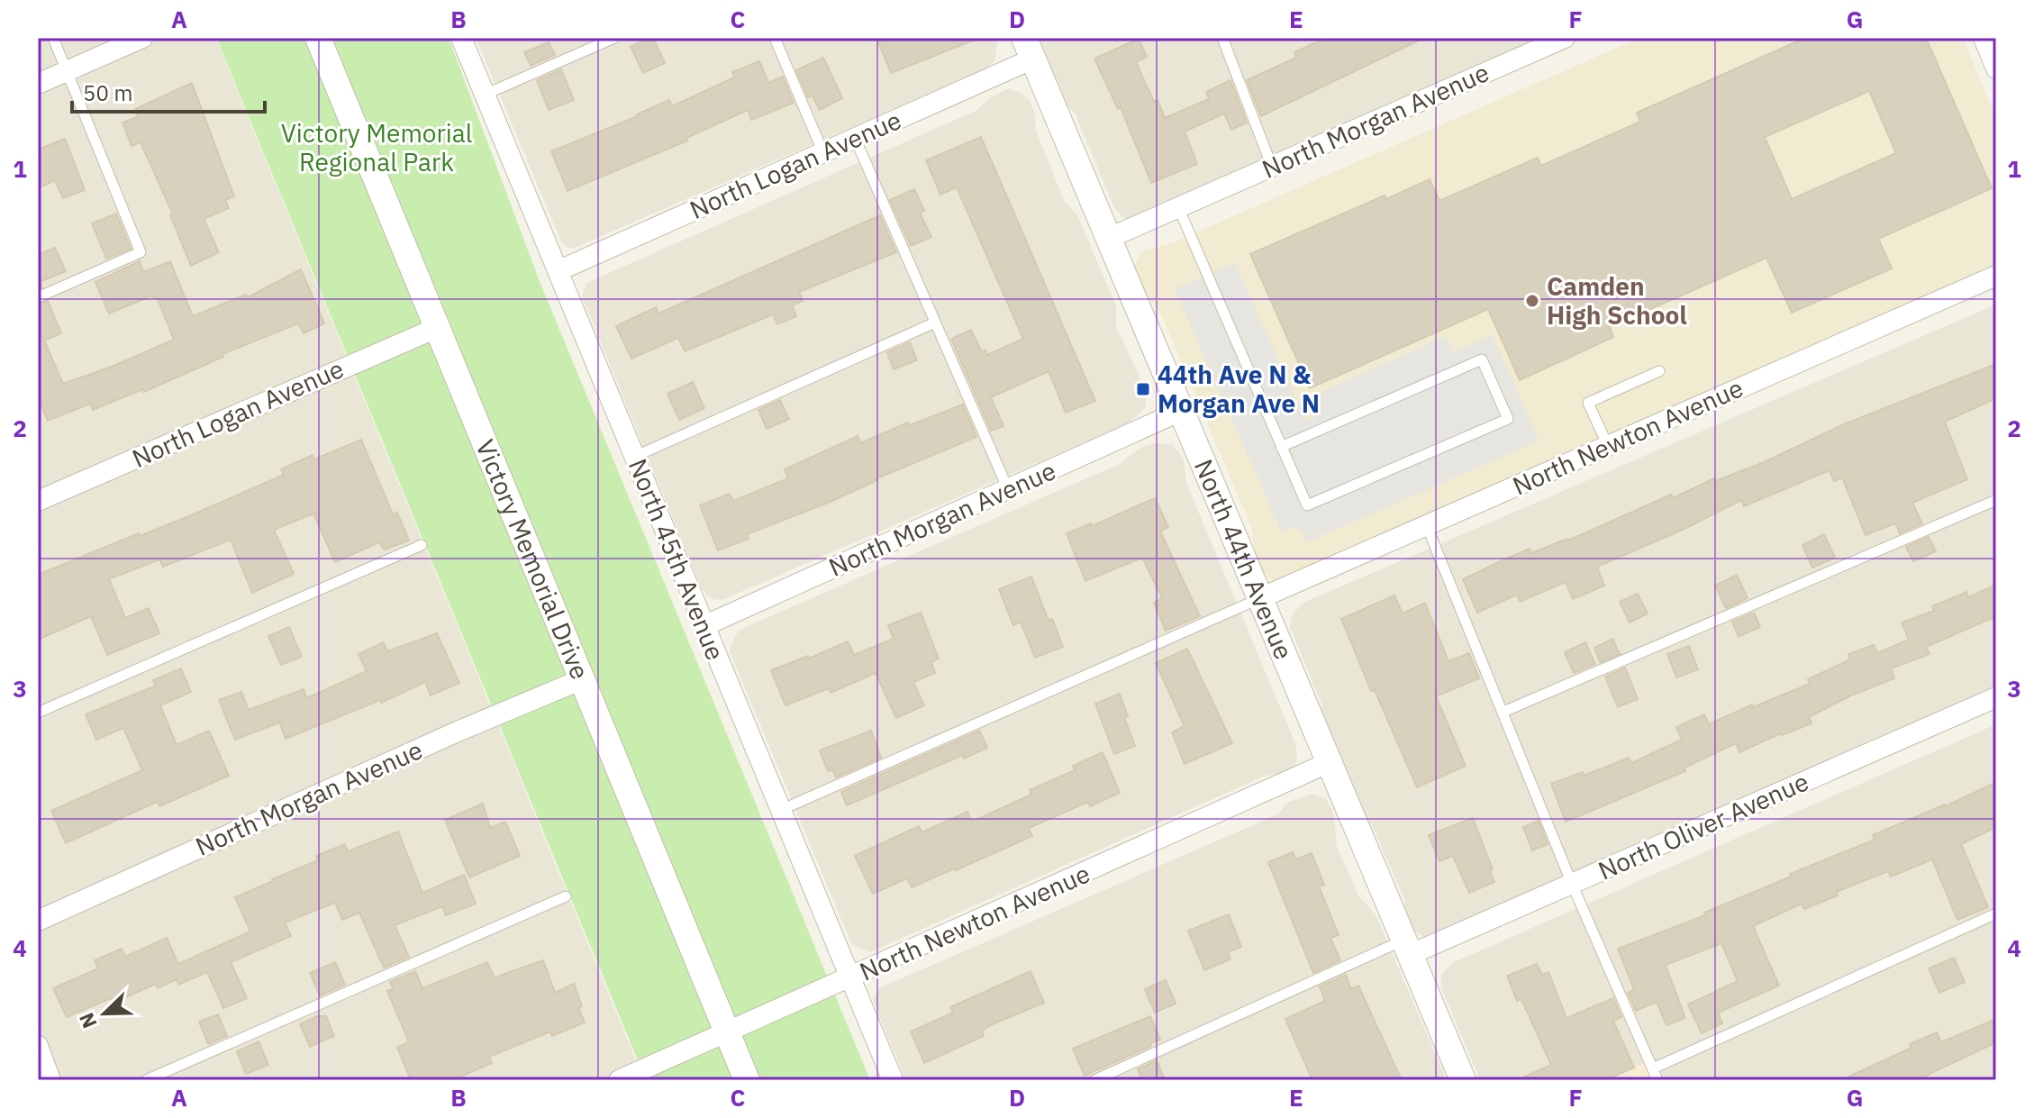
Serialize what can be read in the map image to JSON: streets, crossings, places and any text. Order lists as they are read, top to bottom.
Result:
{
  "streets": {
    "street": [
      "North Morgan Avenue",
      "North Logan Avenue",
      "North Newton Avenue",
      "Victory Memorial Drive",
      "North 44th Avenue",
      "North 45th Avenue",
      "North Oliver Avenue"
    ]
  },
  "crossings": [
    ["North Morgan Avenue", "Victory Memorial Drive"],
    ["North Morgan Avenue", "North 44th Avenue"],
    ["North Morgan Avenue", "North 45th Avenue"],
    ["North Logan Avenue", "Victory Memorial Drive"],
    ["North Logan Avenue", "North 44th Avenue"],
    ["North Logan Avenue", "North 45th Avenue"],
    ["North Newton Avenue", "Victory Memorial Drive"],
    ["North Newton Avenue", "North 44th Avenue"],
    ["North Newton Avenue", "North 45th Avenue"],
    ["North 44th Avenue", "North Oliver Avenue"]
  ],
  "parks": ["Victory Memorial Regional Park"],
  "places": {
    "other": ["Camden High School"],
    "transit": ["44th Ave N & Morgan Ave N"]
  },
  "scale_bar": "50 m",
  "north": "bottom left",
  "grid": {
    "columns": [
      "A",
      "B",
      "C",
      "D",
      "E",
      "F",
      "G"
    ],
    "rows": [
      "1",
      "2",
      "3",
      "4"
    ]
  }
}
